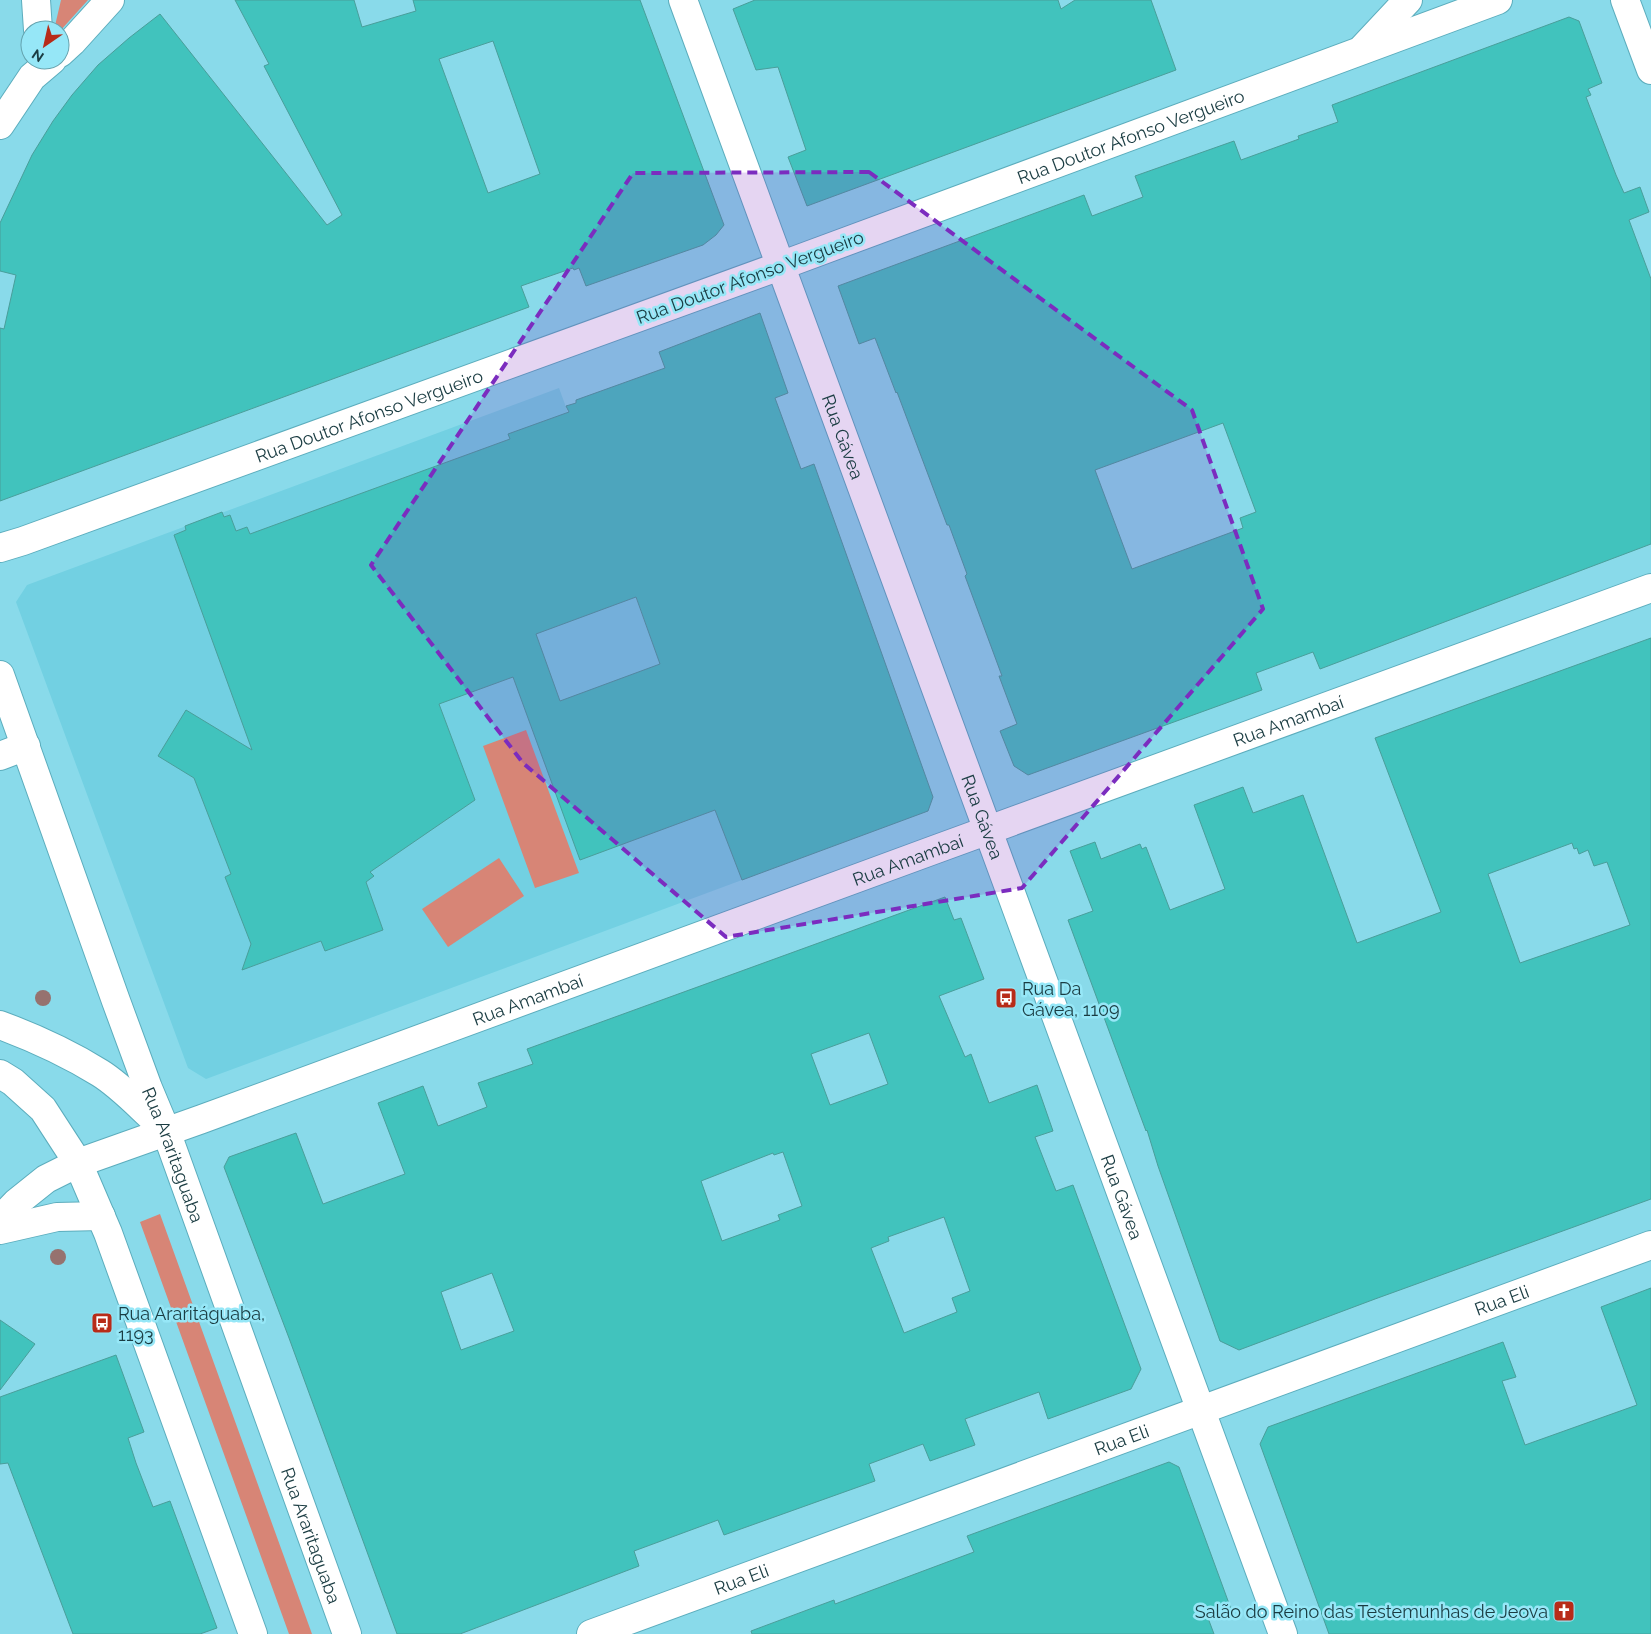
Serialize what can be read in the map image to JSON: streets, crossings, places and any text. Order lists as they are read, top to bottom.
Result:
{
  "streets": {
    "street": [
      "Rua Doutor Afonso Vergueiro",
      "Rua Gávea",
      "Rua Amambaí",
      "Rua Araritaguaba",
      "Rua Eli"
    ]
  },
  "crossings": [
    ["Rua Doutor Afonso Vergueiro", "Rua Gávea"],
    ["Rua Gávea", "Rua Amambaí"],
    ["Rua Gávea", "Rua Eli"],
    ["Rua Amambaí", "Rua Araritaguaba"]
  ],
  "places": {
    "bus stop": ["Rua Da Gávea, 1109", "Rua Araritáguaba, 1193"],
    "church": ["Salão do Reino das Testemunhas de Jeova"]
  },
  "north": "bottom left"
}
